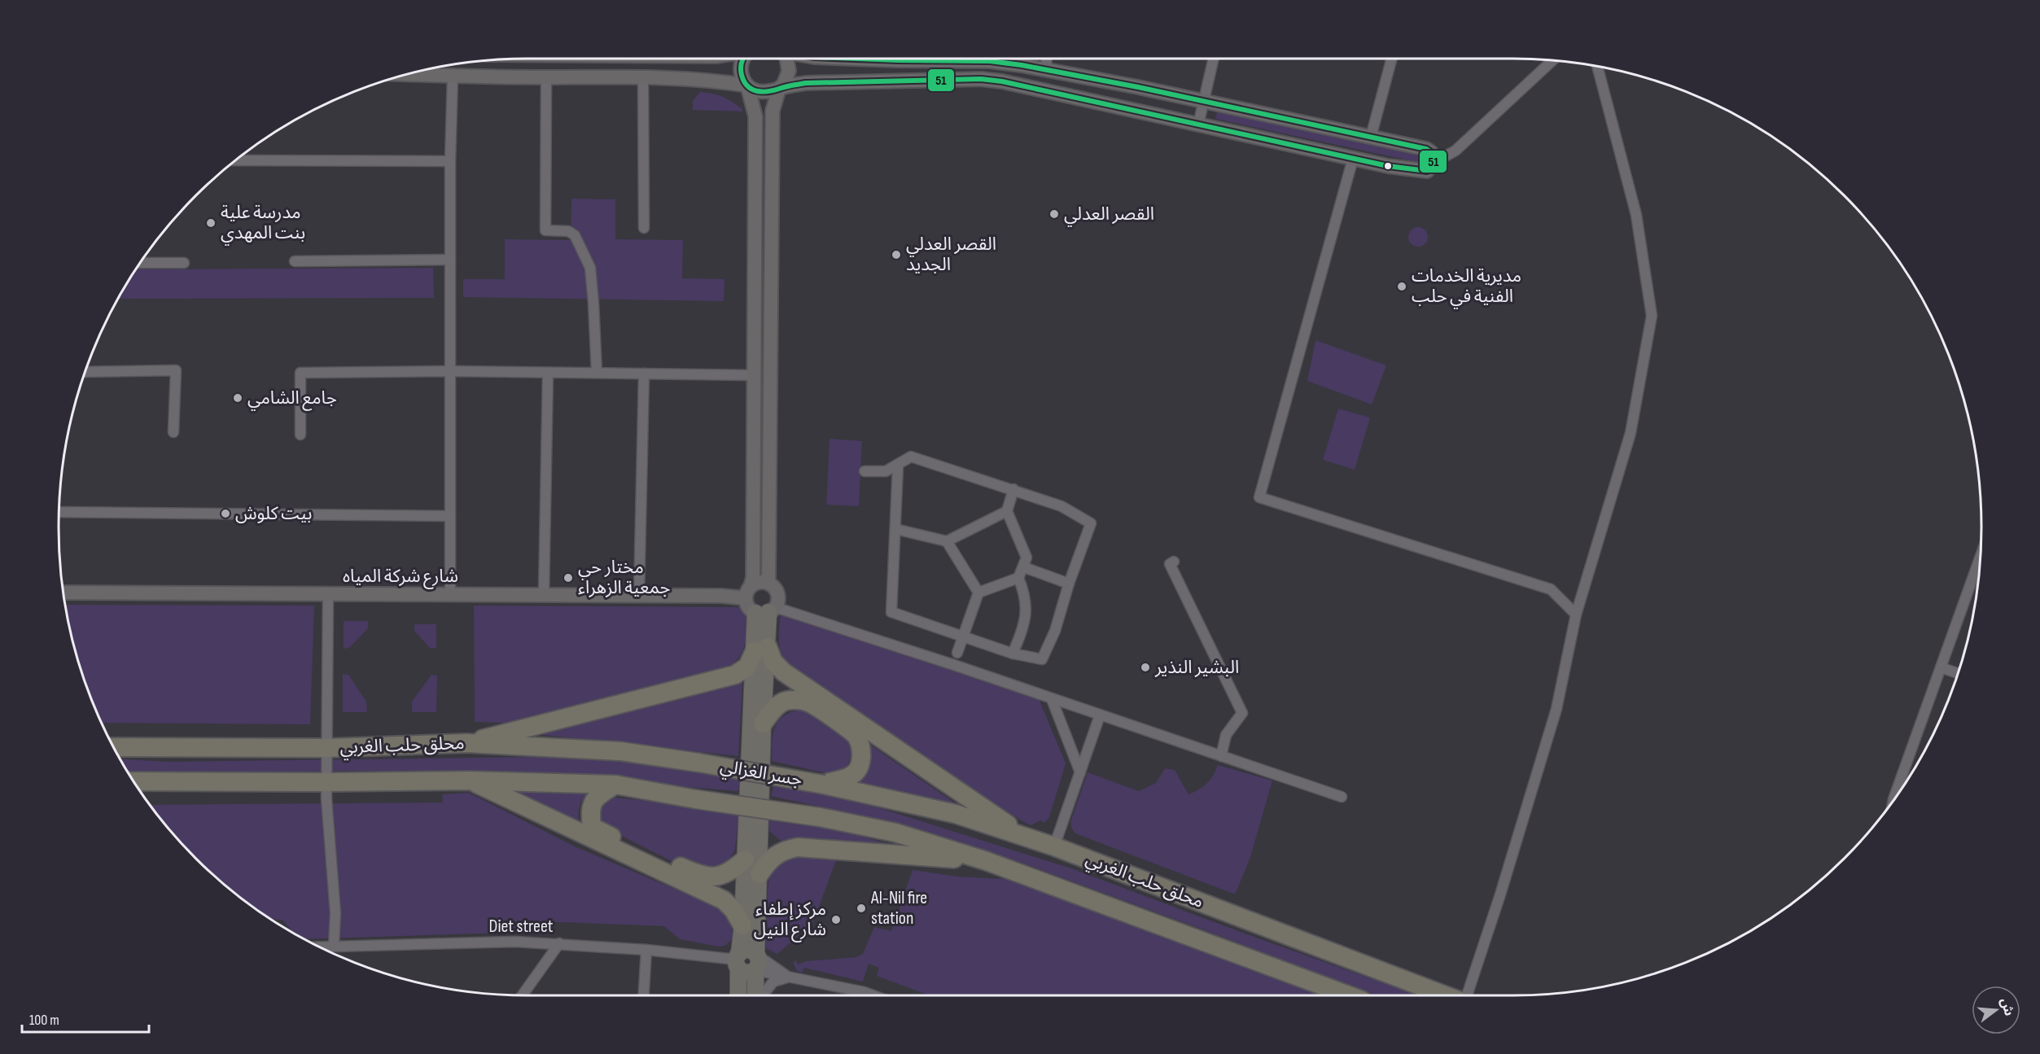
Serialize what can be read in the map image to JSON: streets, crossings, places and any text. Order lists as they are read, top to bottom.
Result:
{
  "streets": {
    "highway": ["محلق حلب الغربي", "جسر الغزالي"],
    "street": ["شارع شركة المياه", "Diet street"]
  },
  "crossings": [
    ["محلق حلب الغربي", "جسر الغزالي"]
  ],
  "places": [
    "القصر العدلي",
    "مدرسة علية بنت المهدي",
    "القصر العدلي الجديد",
    "مديرية الخدمات الفنية في حلب",
    "جامع الشامي",
    "بيت كلوش",
    "مختار حي جمعية الزهراء",
    "البشير النذير",
    "Al-Nil fire station",
    "مركز إطفاء شارع النيل"
  ],
  "lines": ["transit line 51"],
  "scale_bar": "100 m",
  "north": "right"
}
